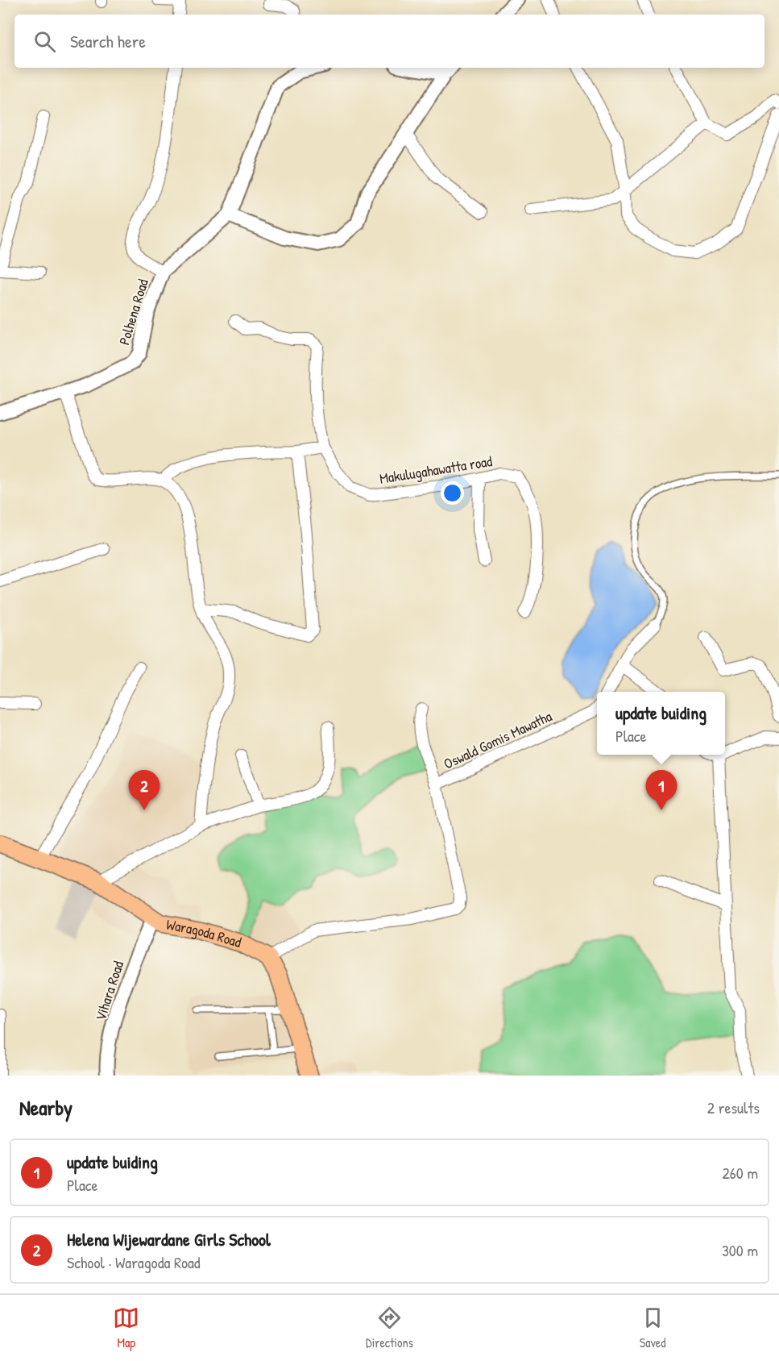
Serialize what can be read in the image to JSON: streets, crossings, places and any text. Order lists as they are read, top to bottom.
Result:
{
  "streets": {
    "main road": ["Waragoda Road"],
    "street": [
      "Polhena Road",
      "Makulugahawatta road",
      "Oswald Gomis Mawatha",
      "Vihara Road"
    ]
  },
  "crossings": [
    ["Oswald Gomis Mawatha", "Waragoda Road"],
    ["Waragoda Road", "Vihara Road"]
  ],
  "page": {
    "search": "Search here",
    "popup": ["update buiding", "Place"],
    "pins": ["1", "2"],
    "heading": ["Nearby", "2 results"],
    "list": [
      {
        "mark": "1",
        "name": "update buiding",
        "note": "Place",
        "value": "260 m"
      },
      {
        "mark": "2",
        "name": "Helena Wijewardane Girls School",
        "note": "School · Waragoda Road",
        "value": "300 m"
      }
    ],
    "nav": ["Map", "Directions", "Saved"]
  }
}
